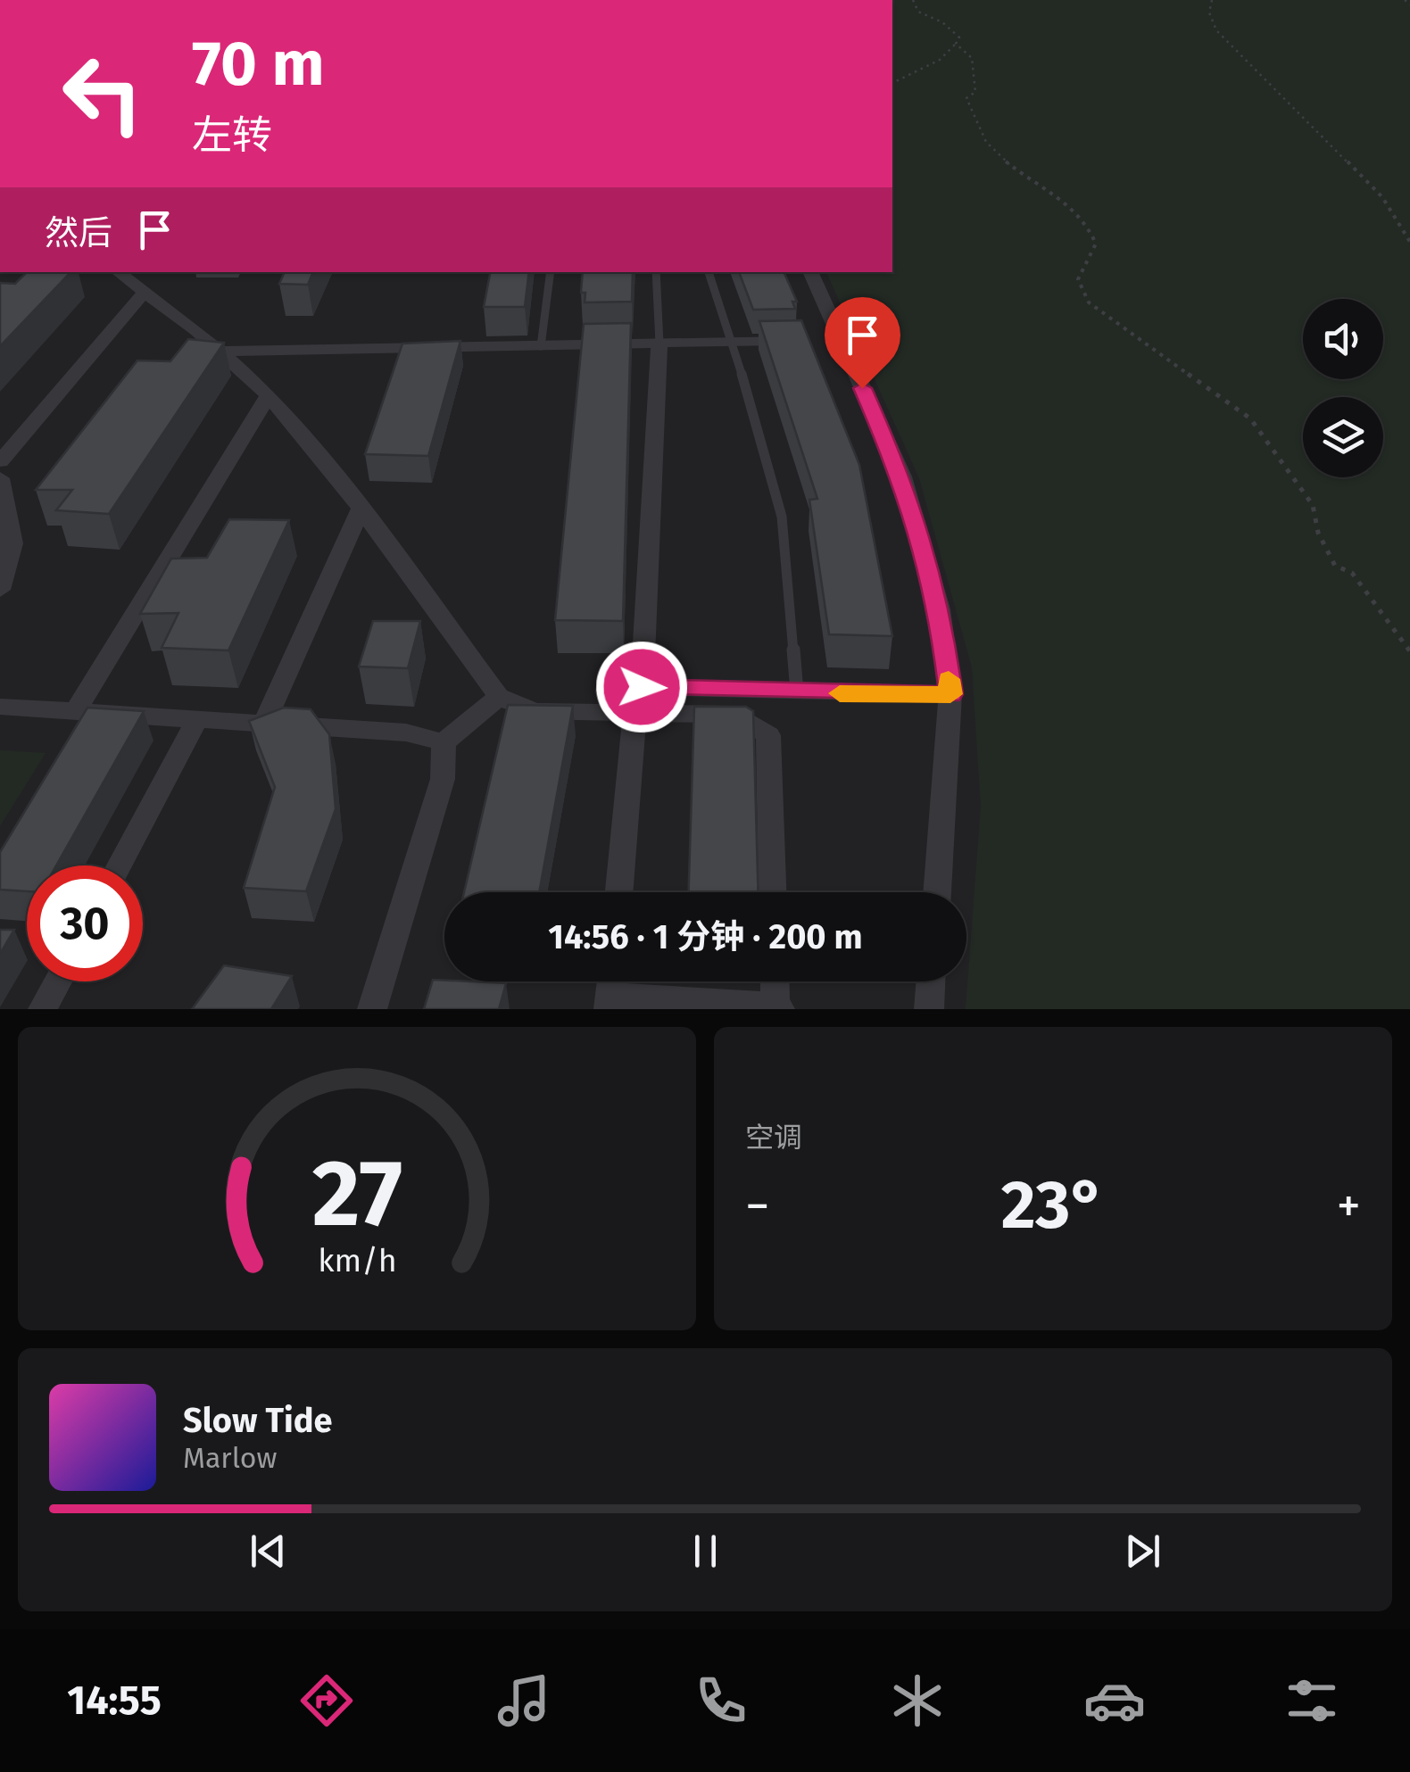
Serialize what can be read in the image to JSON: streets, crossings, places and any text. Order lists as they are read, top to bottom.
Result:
{
  "page": {
    "turn": ["70 m", "左转"],
    "then": "然后",
    "limit": "30",
    "trip": "14:56 · 1 分钟 · 200 m",
    "tile": "空调",
    "heat": ["−", "23°", "+"],
    "song": ["Slow Tide", "Marlow"],
    "tabs": "14:55",
    "gauge": ["27", "km/h"]
  }
}
